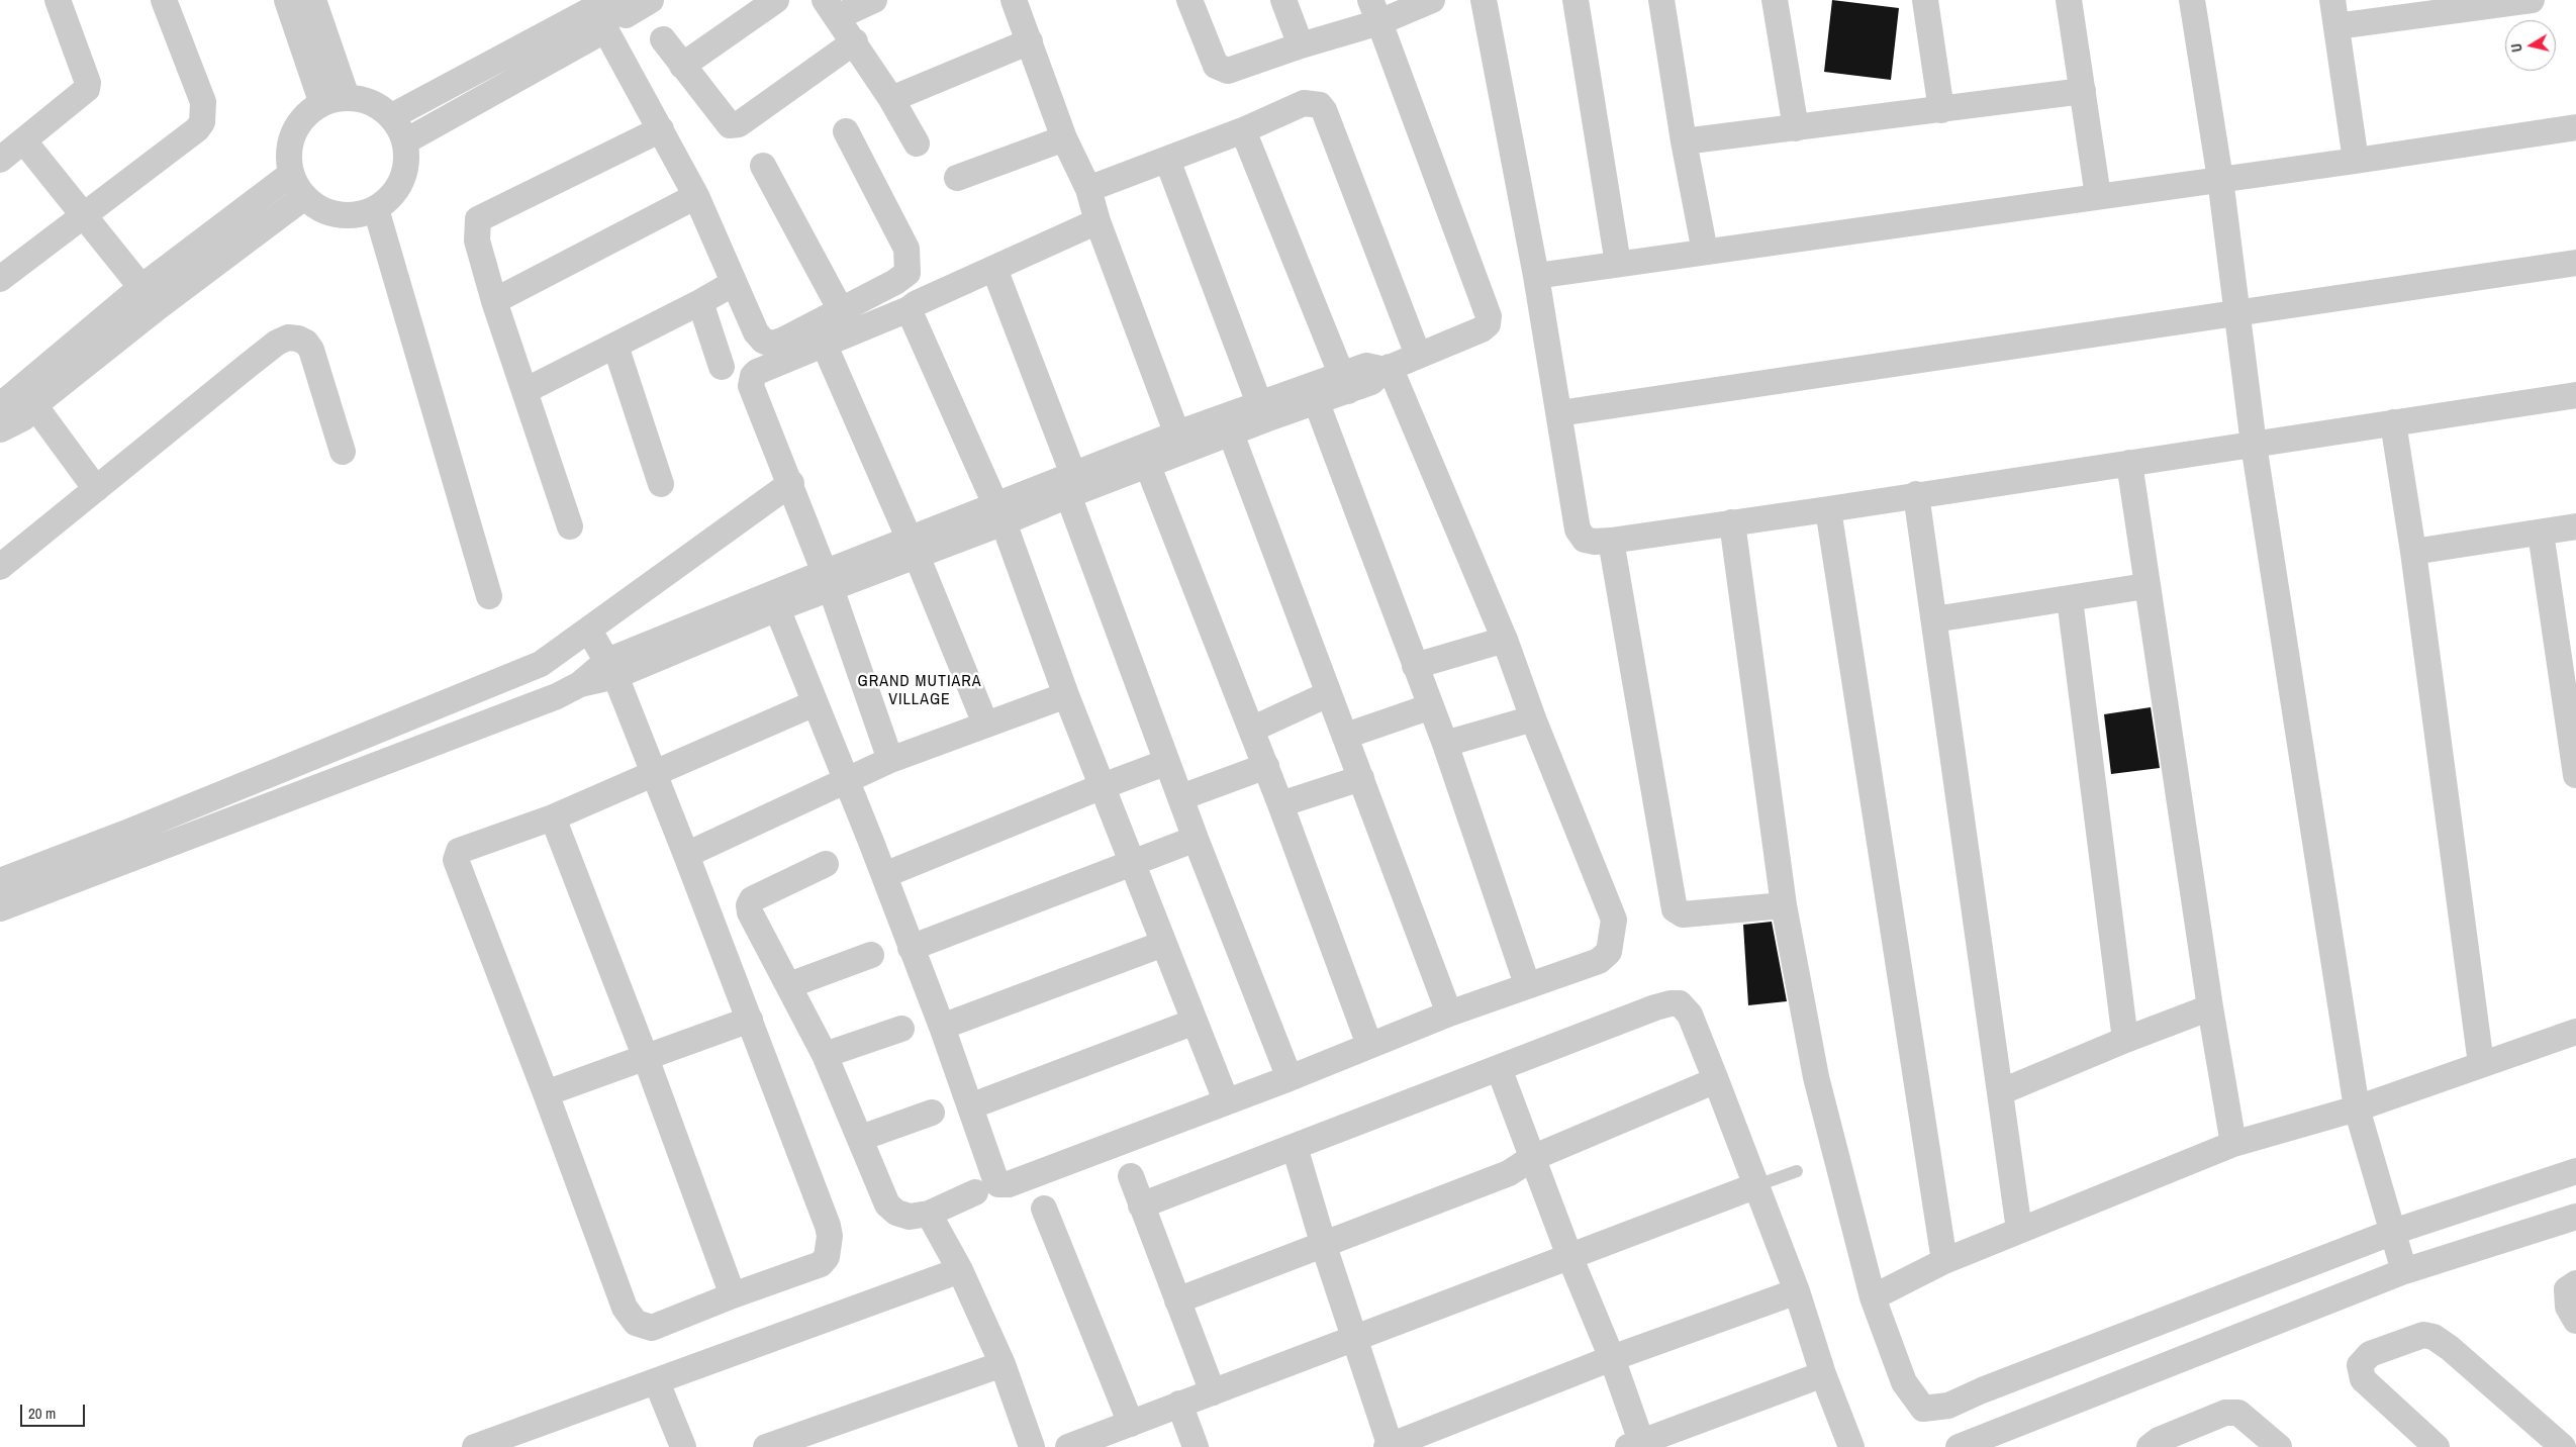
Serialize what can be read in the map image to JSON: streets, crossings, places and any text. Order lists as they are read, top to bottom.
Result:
{
  "districts": ["GRAND MUTIARA VILLAGE"],
  "scale_bar": "20 m",
  "north": "left"
}
